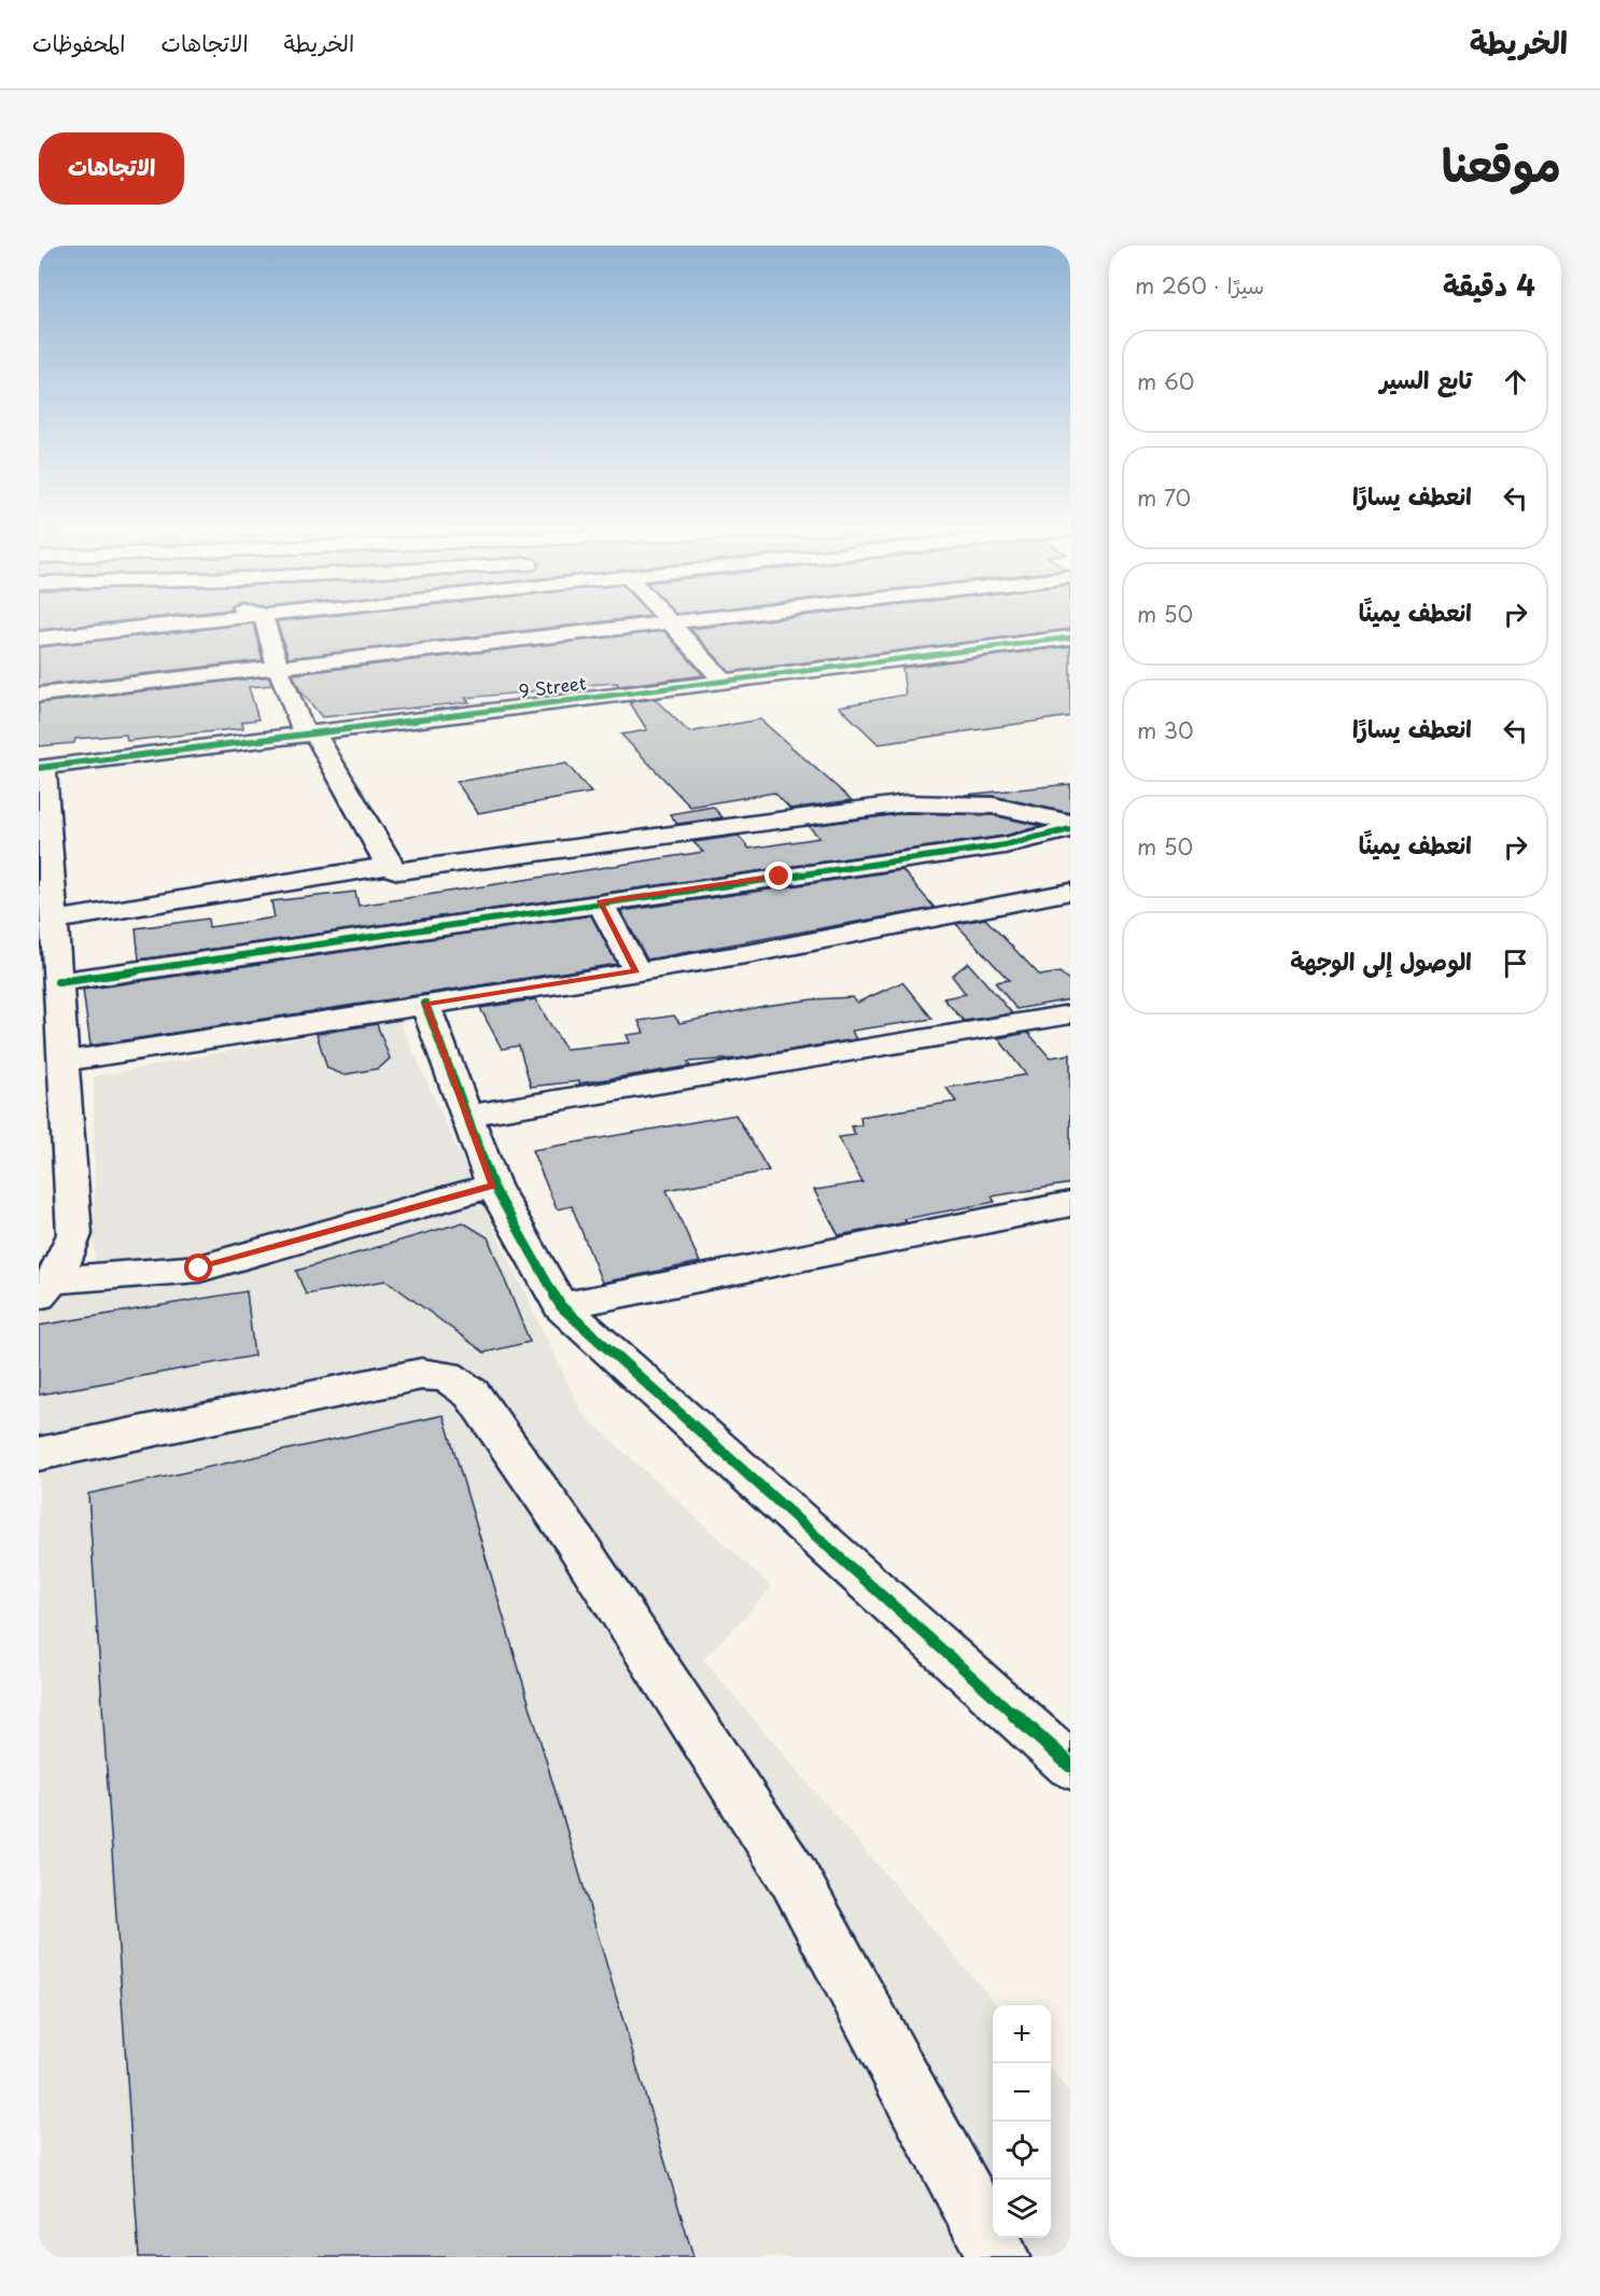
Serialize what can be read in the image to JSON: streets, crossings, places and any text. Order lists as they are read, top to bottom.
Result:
{
  "streets": {
    "street": ["9 Street"]
  },
  "page": {
    "header": "الخريطة",
    "nav": ["الخريطة", "الاتجاهات", "المحفوظات"],
    "title": "موقعنا",
    "buttons": "الاتجاهات",
    "heading": ["4 دقيقة", "سيرًا · 260 m"],
    "list": [
      ["تابع السير", "60 m"],
      ["انعطف يسارًا", "70 m"],
      ["انعطف يمينًا", "50 m"],
      ["انعطف يسارًا", "30 m"],
      ["انعطف يمينًا", "50 m"],
      "الوصول إلى الوجهة"
    ],
    "map_buttons": ["+", "−"]
  }
}
